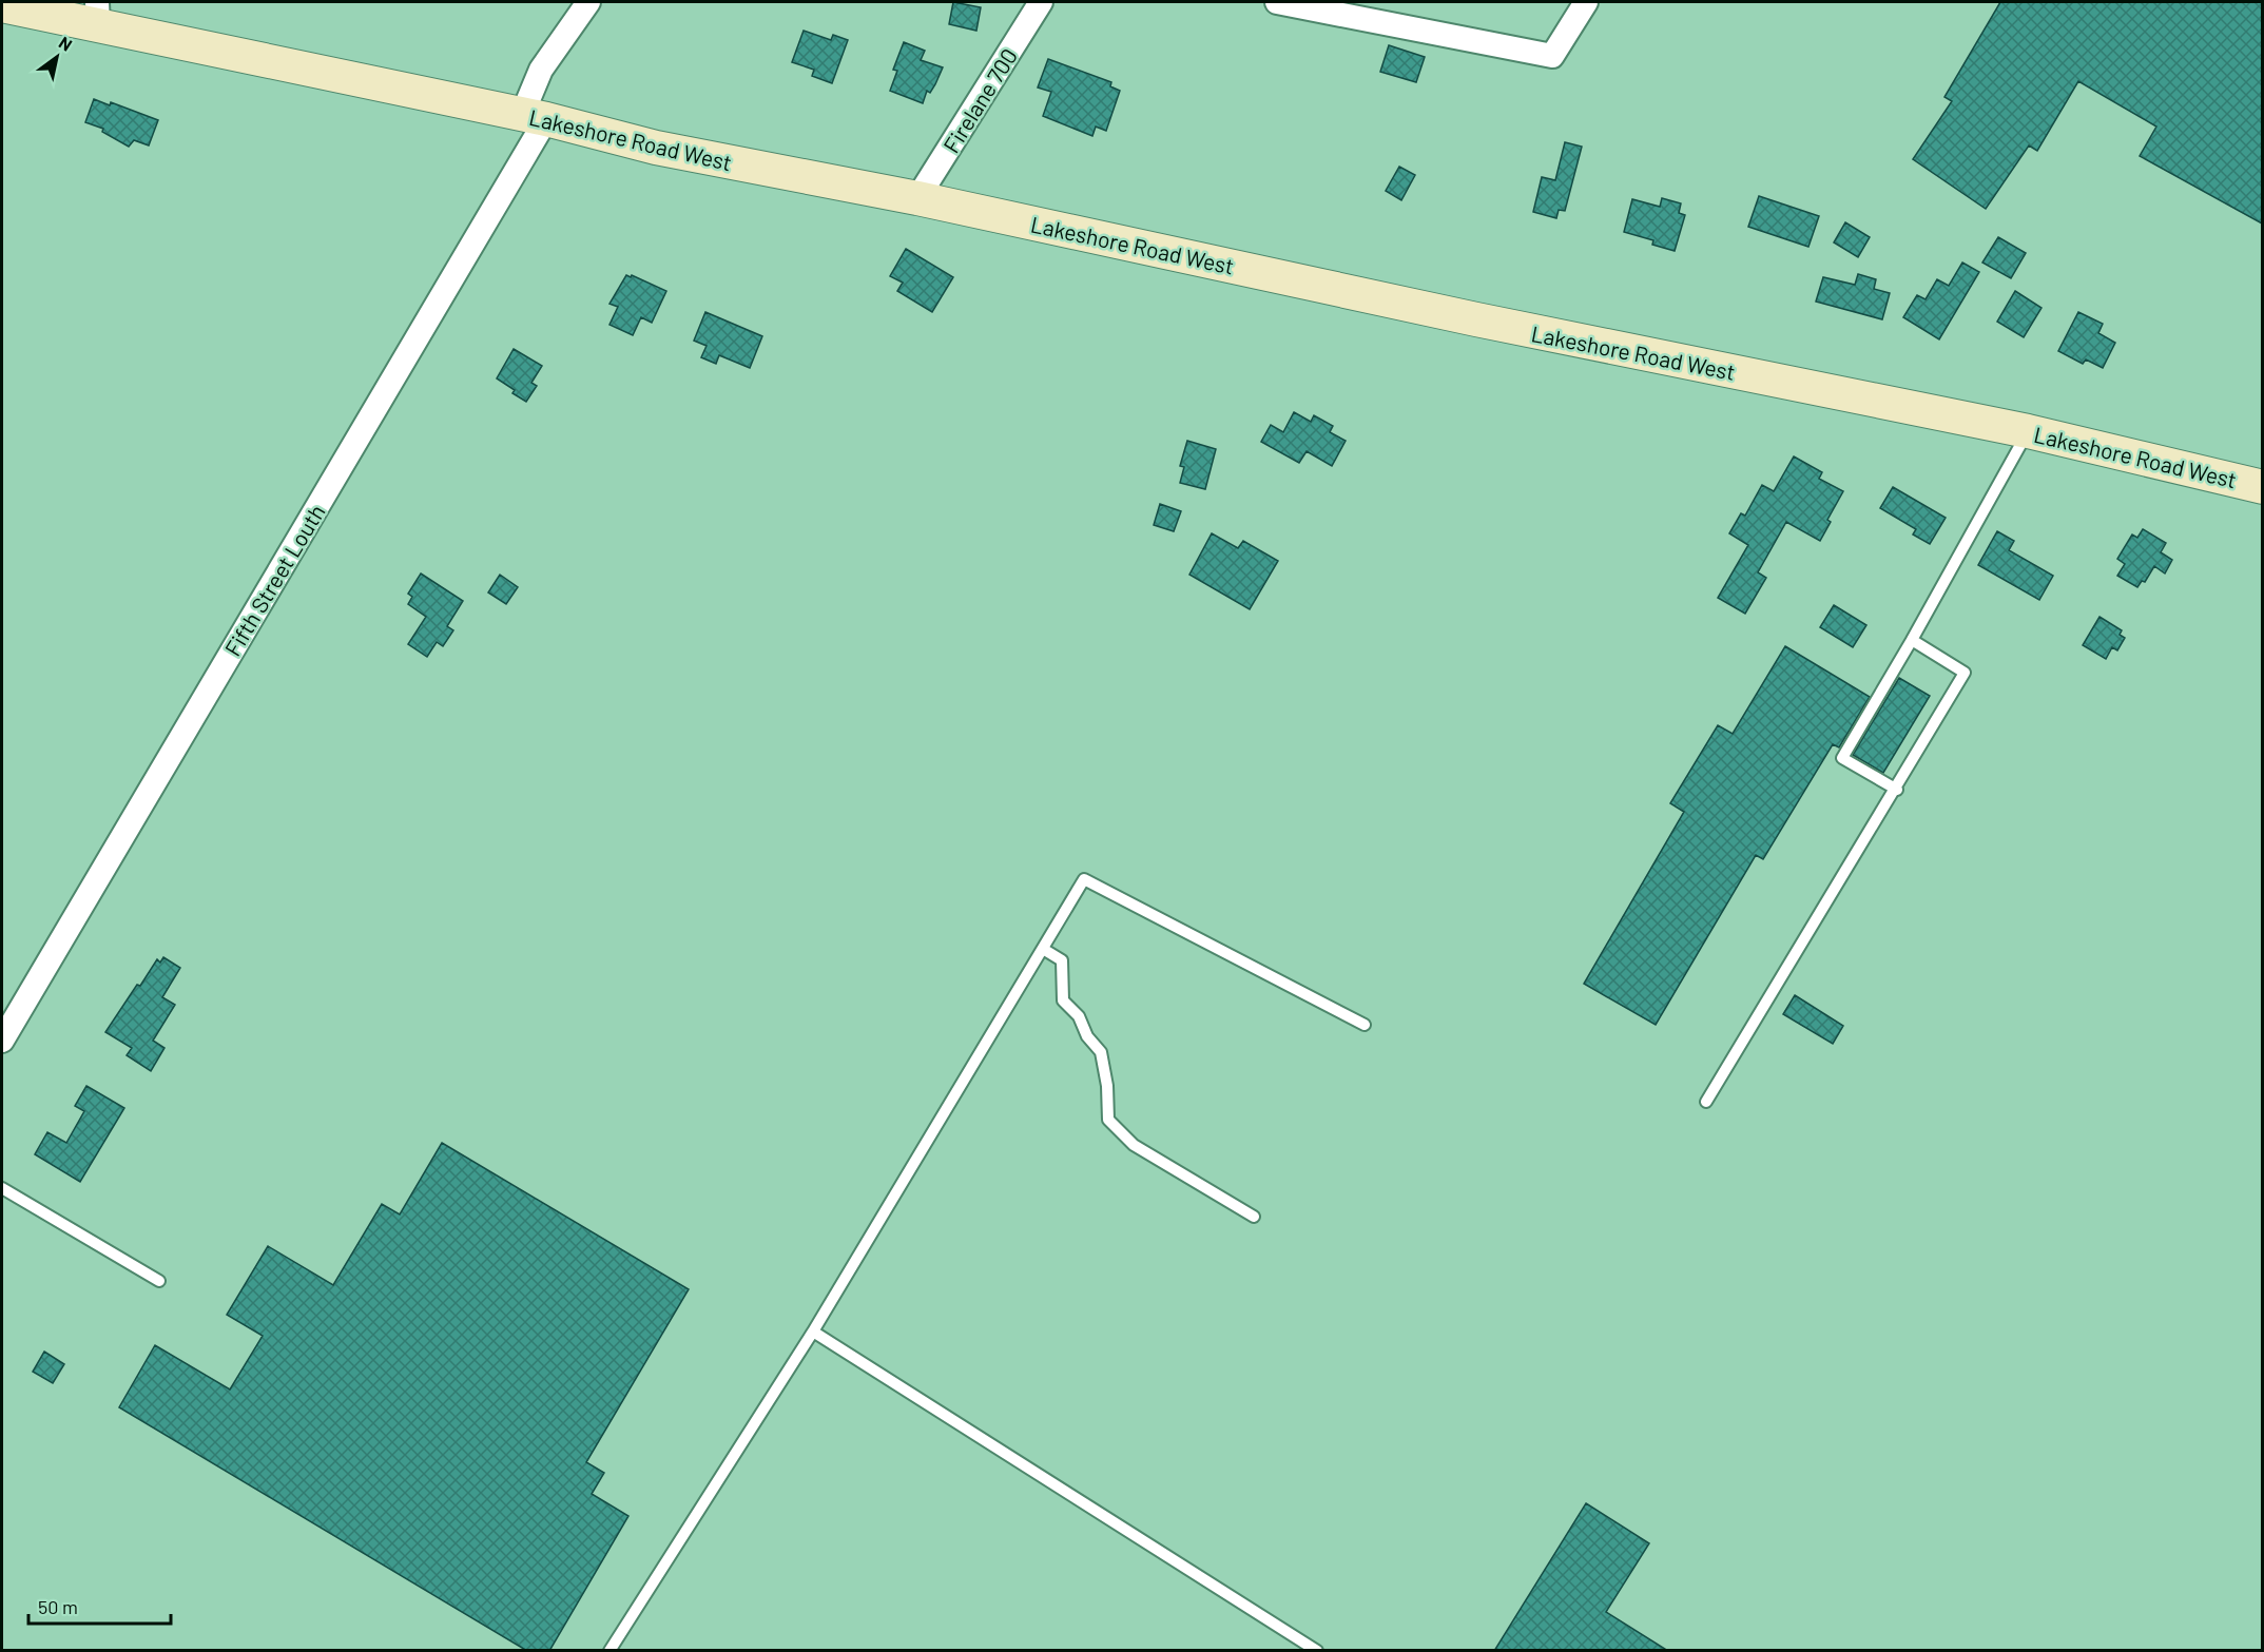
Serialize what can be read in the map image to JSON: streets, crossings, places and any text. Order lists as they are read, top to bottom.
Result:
{
  "streets": {
    "main road": ["Lakeshore Road West"],
    "street": ["Firelane 700", "Fifth Street Louth"]
  },
  "crossings": [
    ["Firelane 700", "Lakeshore Road West"],
    ["Lakeshore Road West", "Fifth Street Louth"]
  ],
  "scale_bar": "50 m",
  "north": "top right"
}
